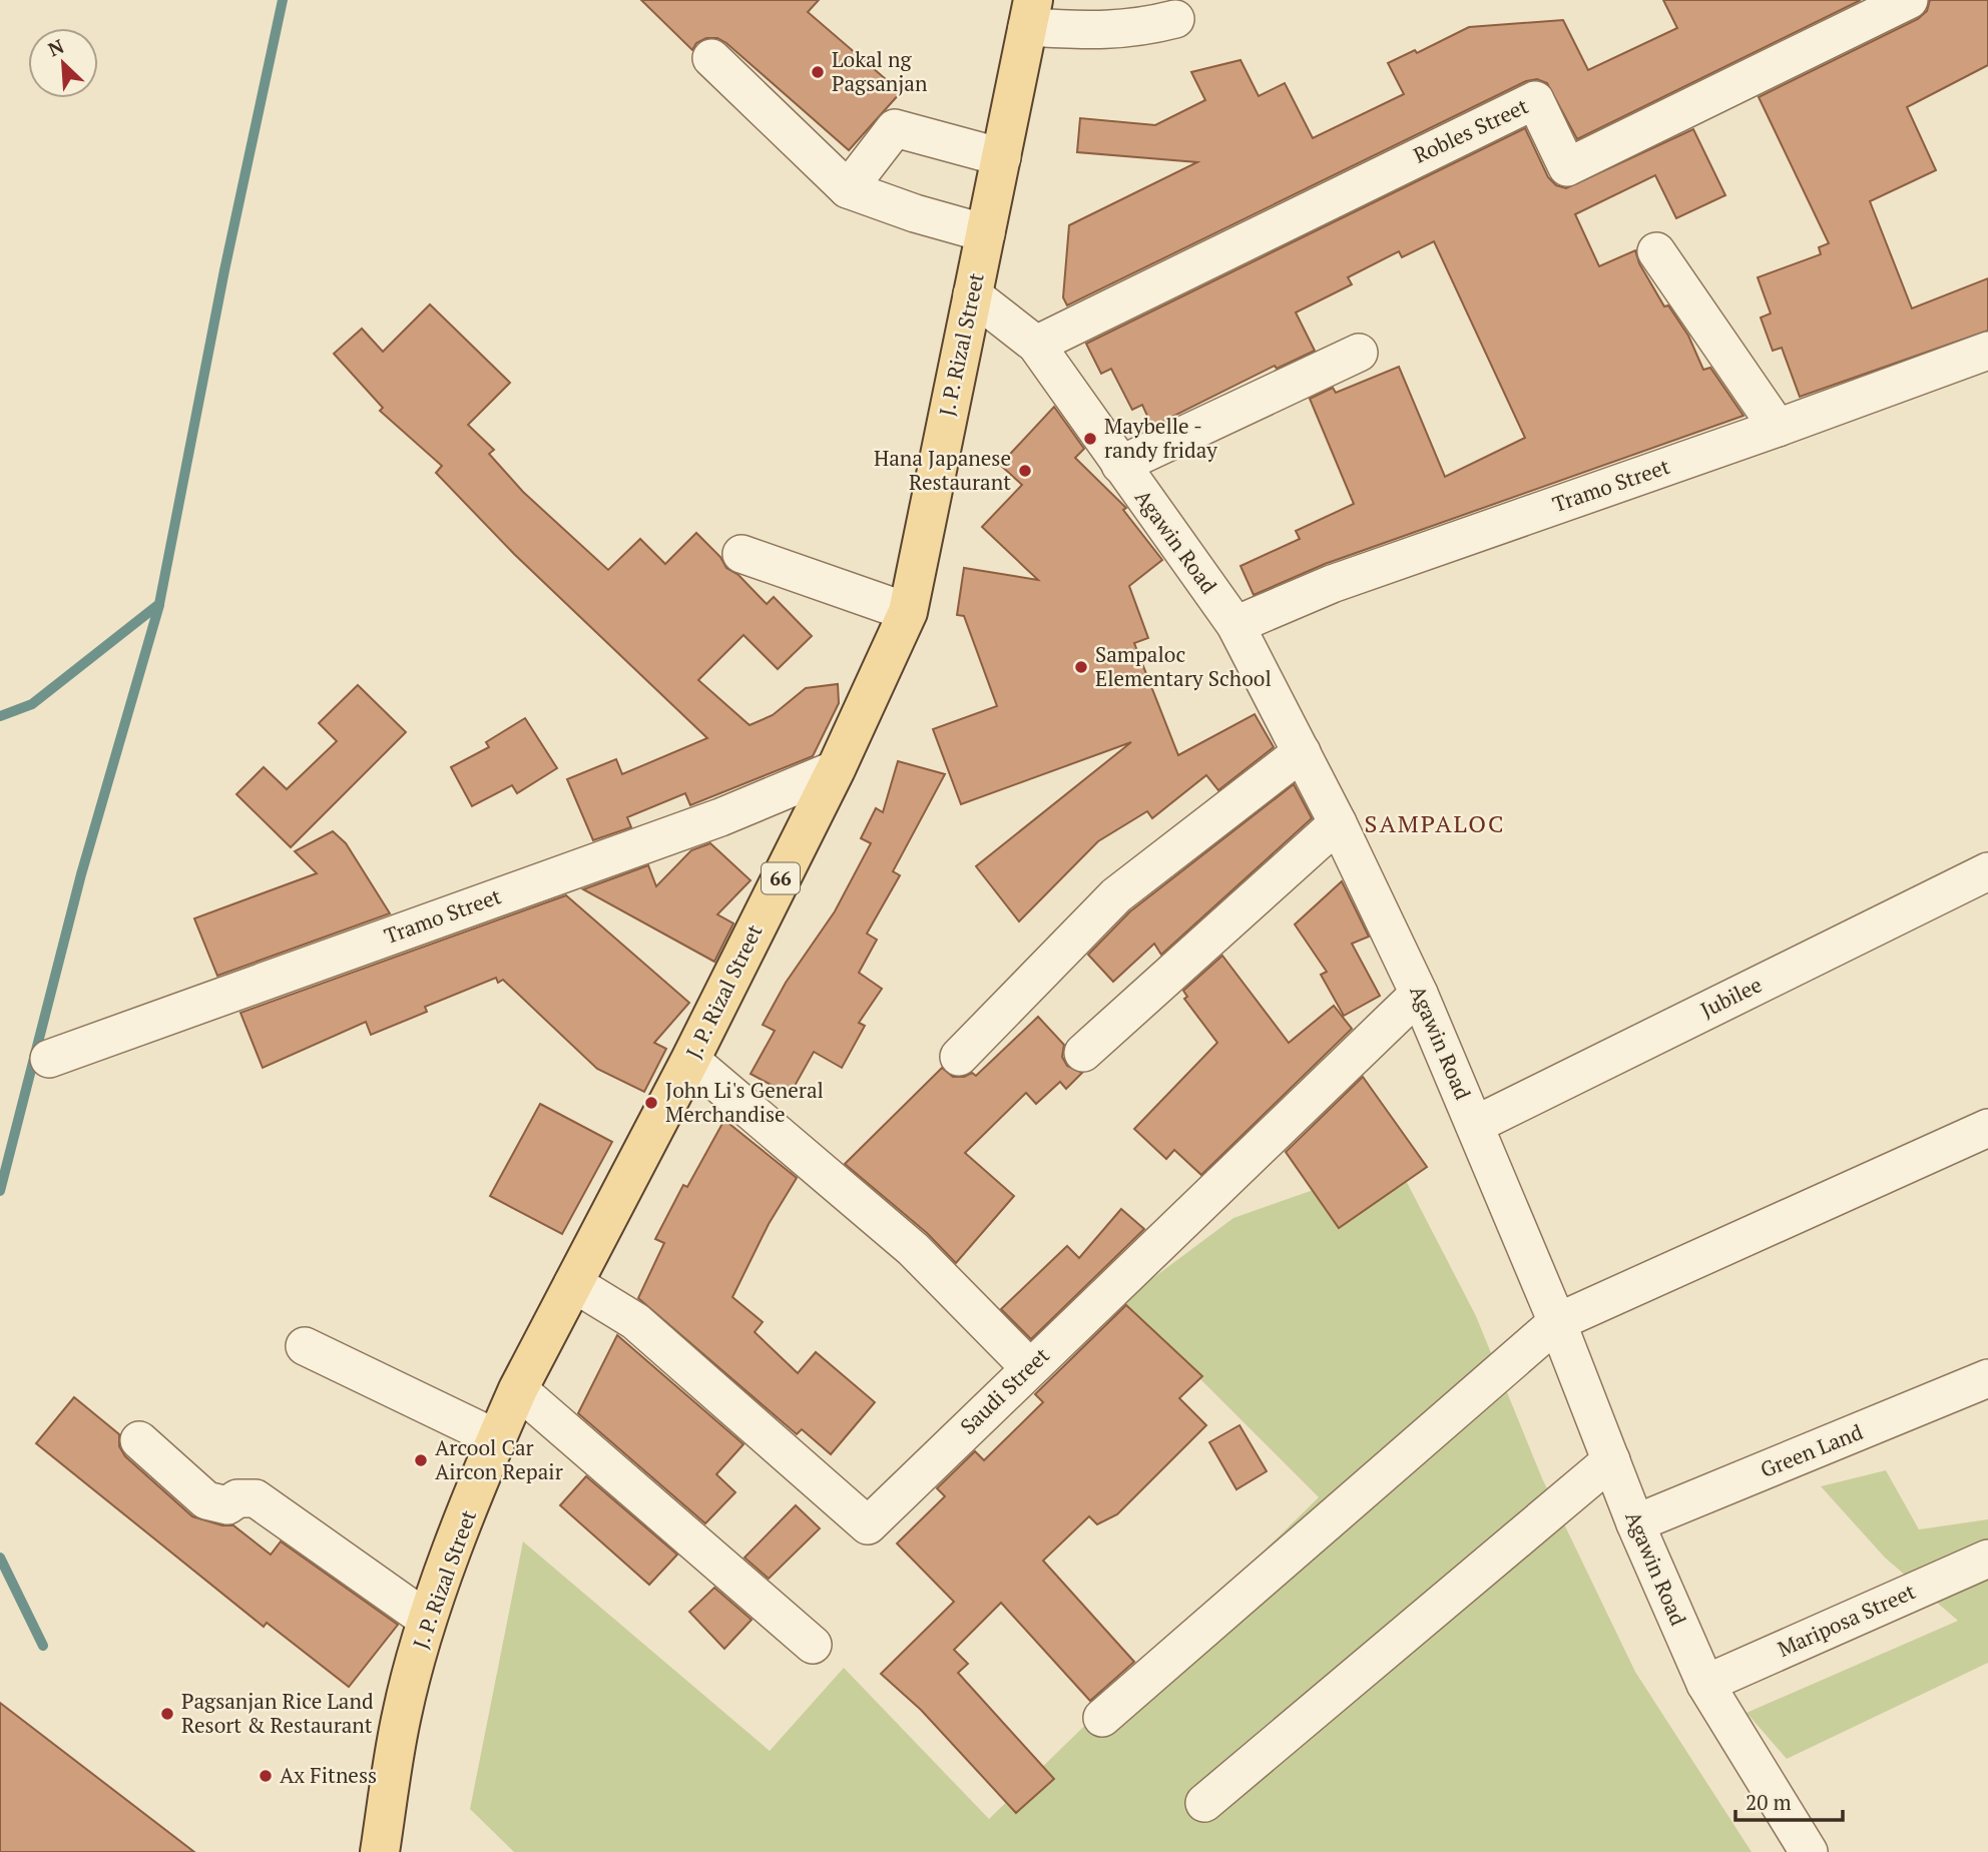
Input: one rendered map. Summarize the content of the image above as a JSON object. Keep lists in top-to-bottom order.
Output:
{
  "streets": {
    "main road": ["J. P. Rizal Street", "66"],
    "street": [
      "Robles Street",
      "Tramo Street",
      "Agawin Road",
      "Jubilee",
      "Saudi Street",
      "Green Land",
      "Mariposa Street"
    ]
  },
  "crossings": [
    ["Robles Street", "Agawin Road"],
    ["J. P. Rizal Street", "Tramo Street"],
    ["J. P. Rizal Street", "Agawin Road"],
    ["J. P. Rizal Street", "Saudi Street"],
    ["Tramo Street", "Agawin Road"],
    ["Agawin Road", "Jubilee"],
    ["Agawin Road", "Saudi Street"],
    ["Agawin Road", "Green Land"],
    ["Agawin Road", "Mariposa Street"]
  ],
  "districts": ["SAMPALOC"],
  "places": [
    "Lokal ng Pagsanjan",
    "Maybelle - randy friday",
    "Hana Japanese Restaurant",
    "Sampaloc Elementary School",
    "John Li's General Merchandise",
    "Arcool Car Aircon Repair",
    "Pagsanjan Rice Land Resort & Restaurant",
    "Ax Fitness"
  ],
  "scale_bar": "20 m",
  "north": "top left"
}
